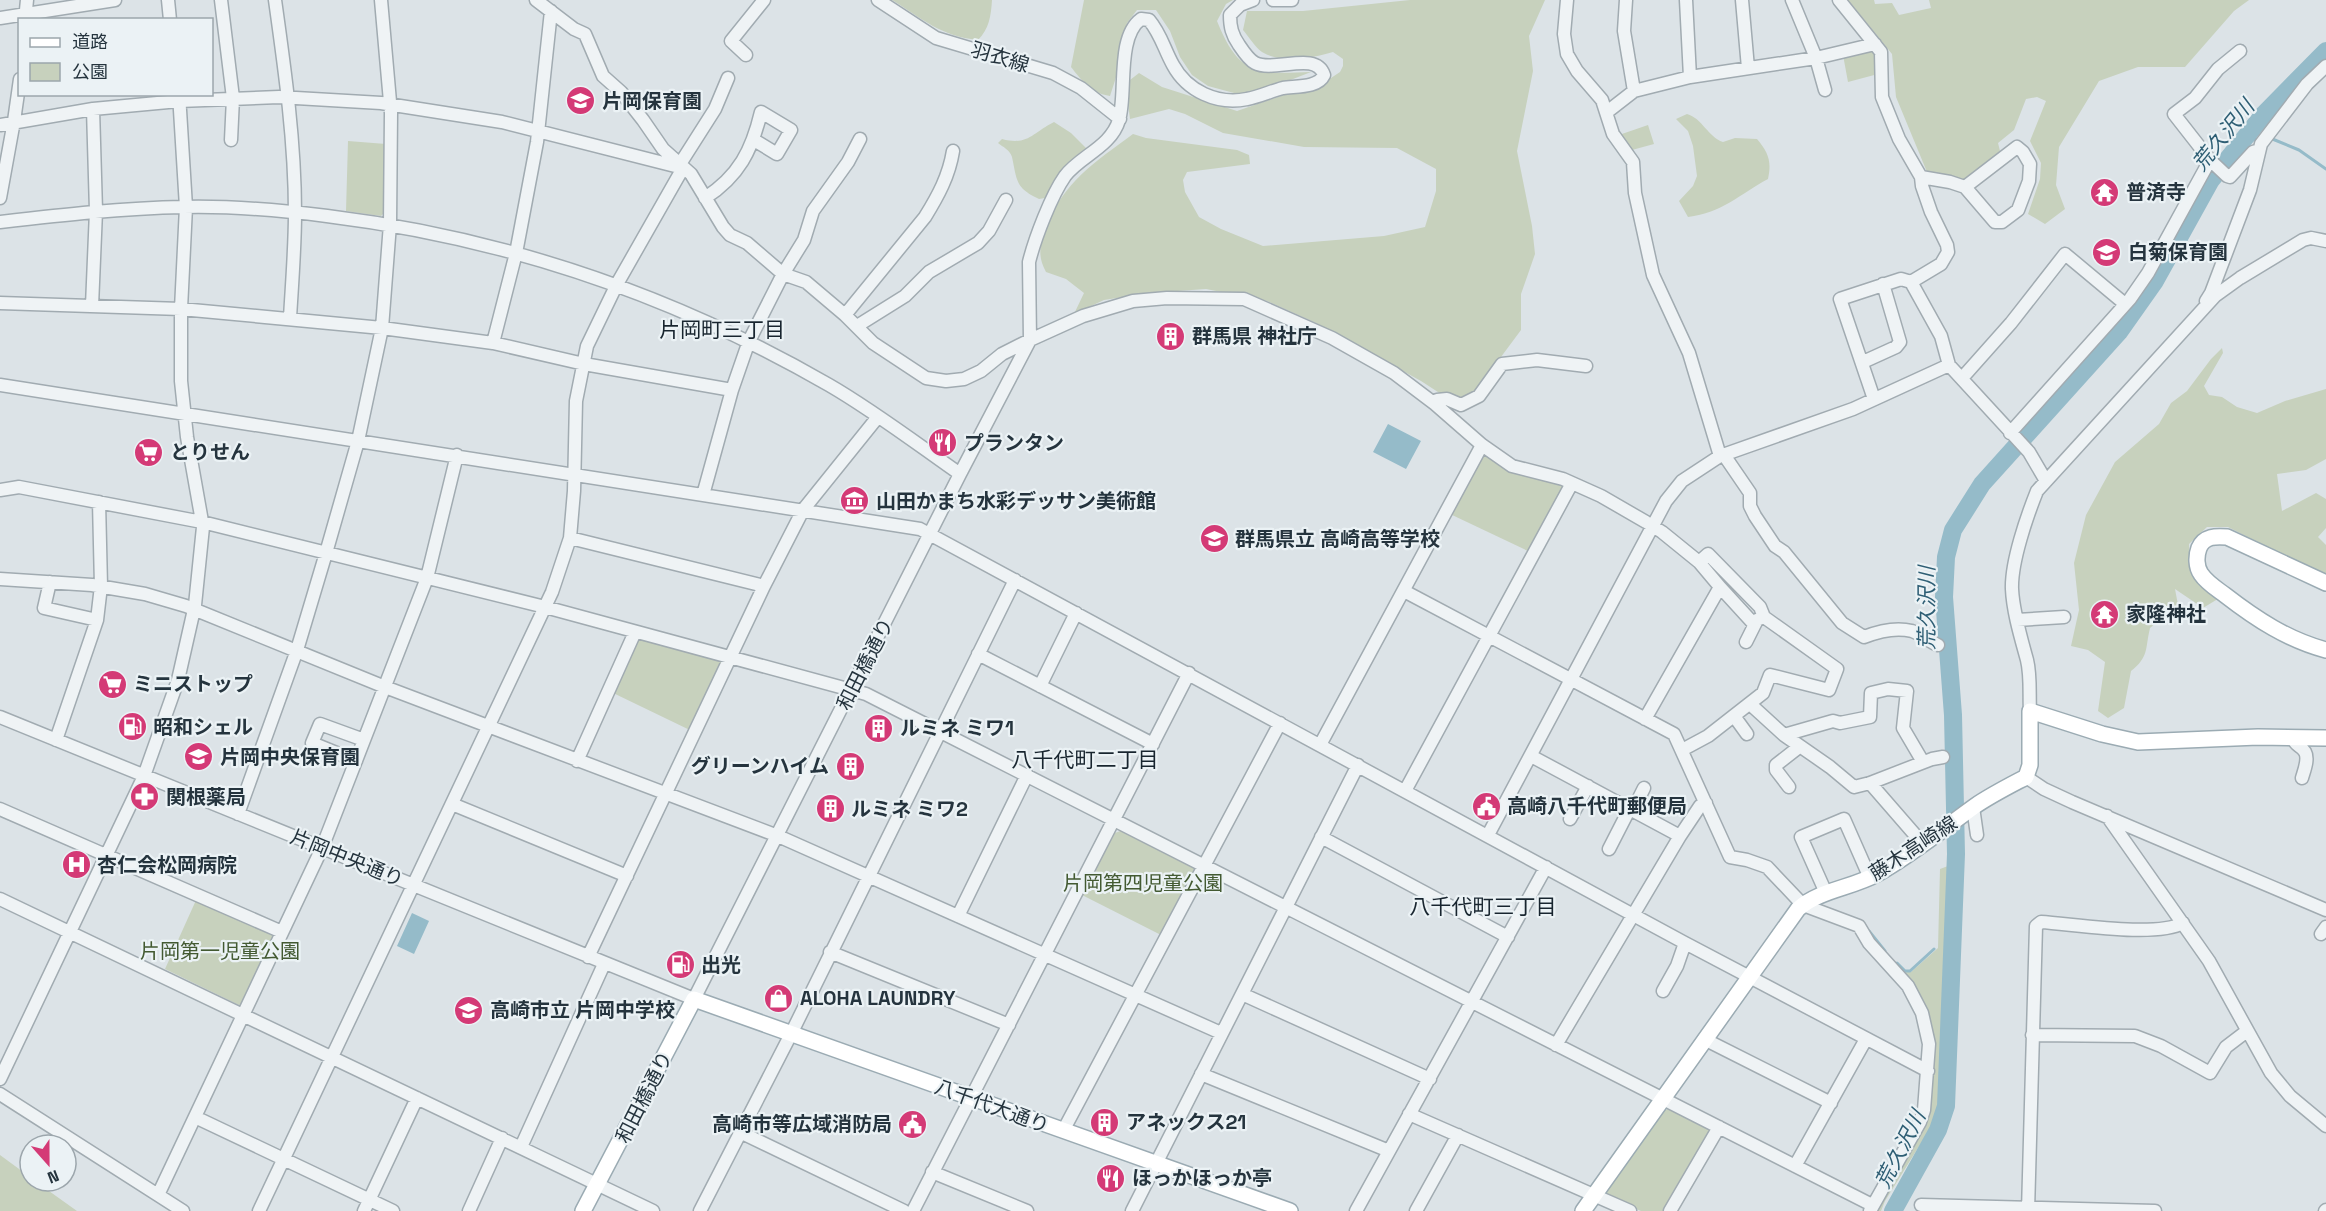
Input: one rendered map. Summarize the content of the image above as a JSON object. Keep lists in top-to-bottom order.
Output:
{
  "streets": {
    "main road": ["和田橋通り", "藤木高崎線", "八千代大通り"],
    "street": ["羽衣線", "片岡中央通り"]
  },
  "crossings": [
    ["羽衣線", "和田橋通り"],
    ["和田橋通り", "片岡中央通り"],
    ["和田橋通り", "八千代大通り"],
    ["片岡中央通り", "八千代大通り"]
  ],
  "districts": ["片岡町三丁目", "八千代町二丁目", "八千代町三丁目"],
  "water": ["荒久沢川"],
  "parks": ["片岡第四児童公園", "片岡第一児童公園"],
  "places": {
    "school or university": [
      "片岡保育園",
      "白菊保育園",
      "群馬県立 高崎高等学校",
      "片岡中央保育園",
      "高崎市立 片岡中学校"
    ],
    "temple": ["普済寺", "家隆神社"],
    "building": [
      "群馬県 神社庁",
      "ルミネ ミワ1",
      "グリーンハイム",
      "ルミネ ミワ2",
      "アネックス21"
    ],
    "restaurant": ["プランタン", "ほっかほっか亭"],
    "supermarket": ["とりせん", "ミニストップ"],
    "museum": ["山田かまち水彩デッサン美術館"],
    "fuel station": ["昭和シェル", "出光"],
    "pharmacy": ["関根薬局"],
    "public building": ["高崎八千代町郵便局", "高崎市等広域消防局"],
    "hospital": ["杏仁会松岡病院"],
    "shop": ["ALOHA LAUNDRY"]
  },
  "legend": ["道路", "公園"],
  "north": "bottom"
}
